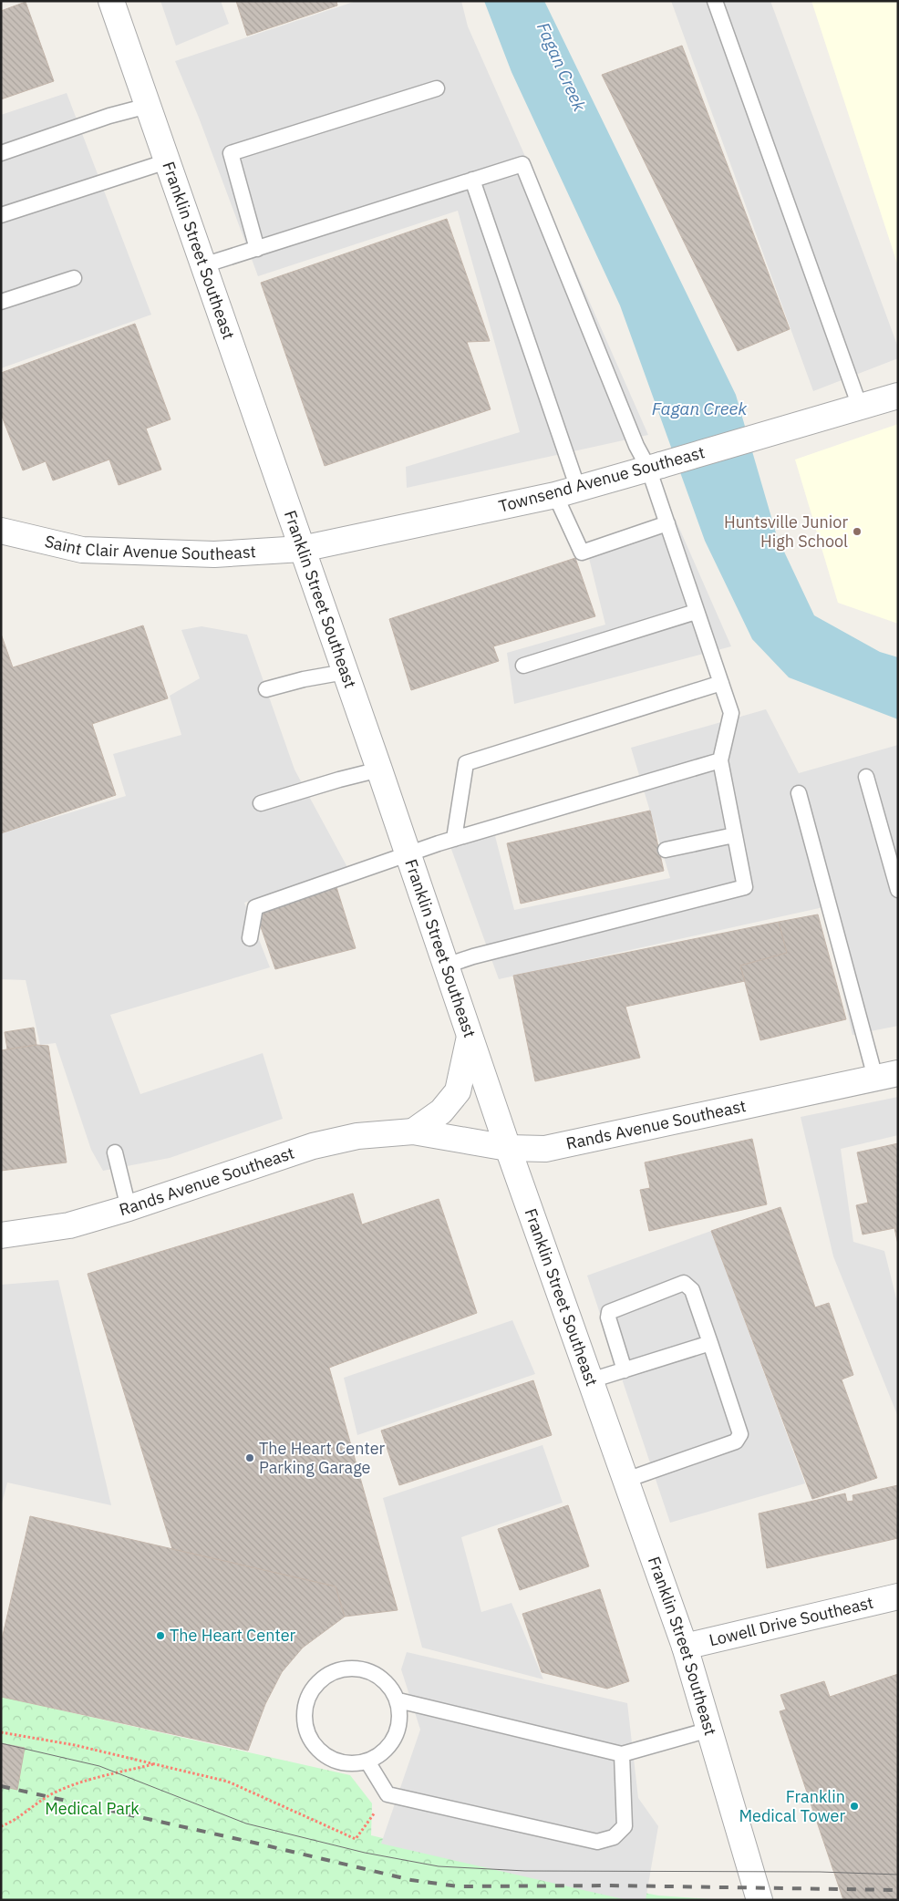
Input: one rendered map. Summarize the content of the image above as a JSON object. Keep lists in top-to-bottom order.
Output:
{
  "streets": {
    "street": [
      "Franklin Street Southeast",
      "Townsend Avenue Southeast",
      "Saint Clair Avenue Southeast",
      "Rands Avenue Southeast",
      "Lowell Drive Southeast"
    ]
  },
  "crossings": [
    ["Franklin Street Southeast", "Townsend Avenue Southeast"],
    ["Franklin Street Southeast", "Saint Clair Avenue Southeast"],
    ["Franklin Street Southeast", "Rands Avenue Southeast"],
    ["Franklin Street Southeast", "Lowell Drive Southeast"],
    ["Townsend Avenue Southeast", "Saint Clair Avenue Southeast"]
  ],
  "water": ["Fagan Creek"],
  "parks": ["Medical Park"],
  "places": [
    "Huntsville Junior High School",
    "The Heart Center Parking Garage",
    "The Heart Center",
    "Franklin Medical Tower"
  ]
}
